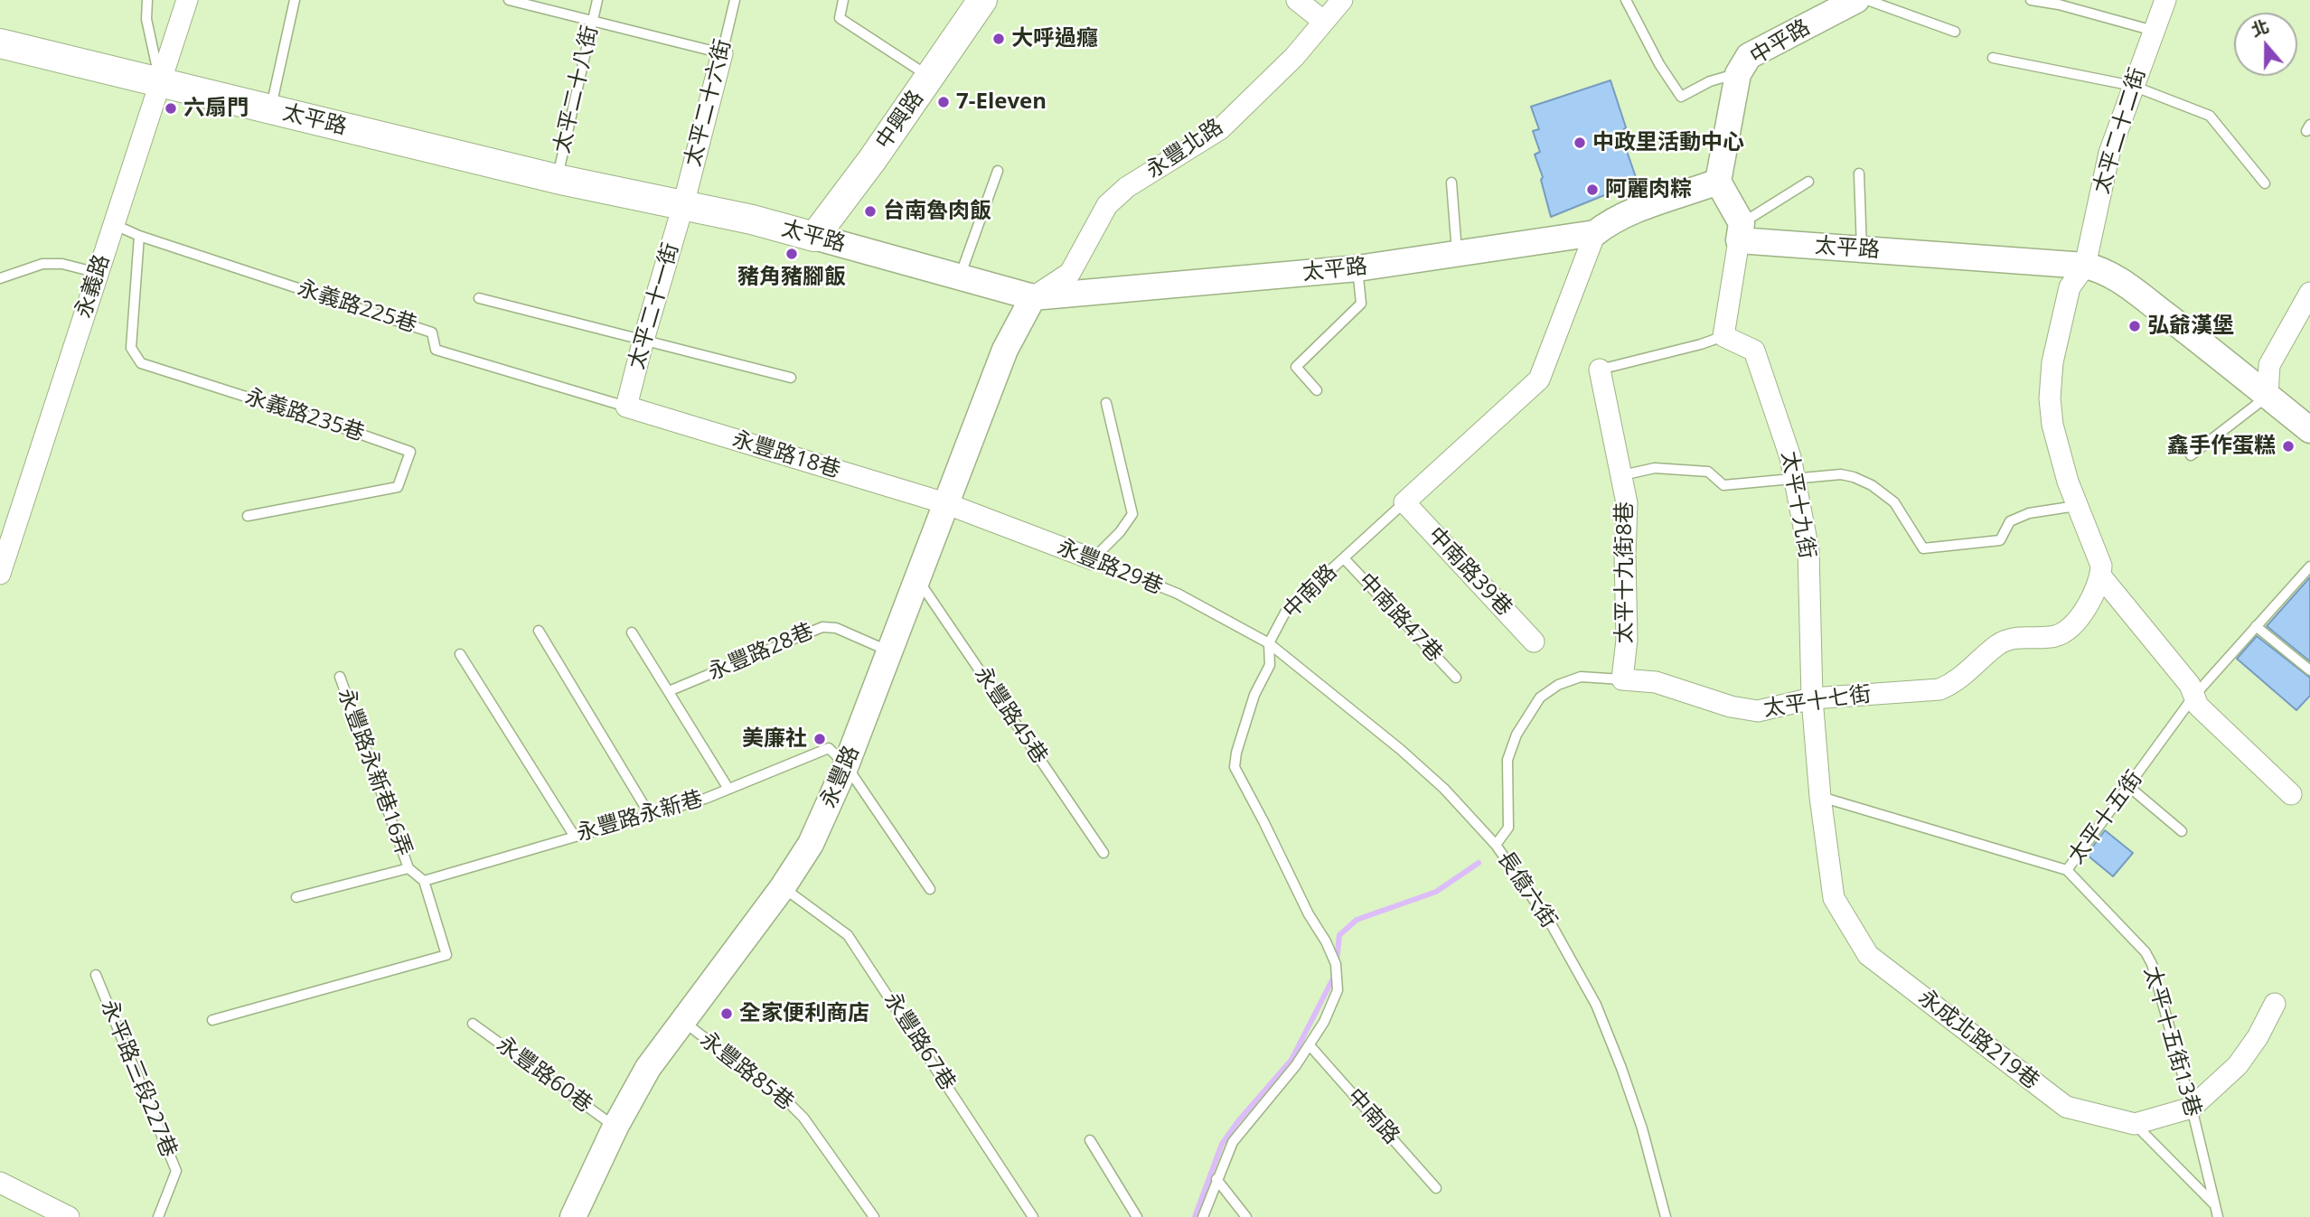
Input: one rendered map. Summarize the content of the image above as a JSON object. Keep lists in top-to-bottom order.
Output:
{
  "streets": {
    "main road": ["太平路", "中興路"],
    "street": [
      "中平路",
      "太平二十六街",
      "太平二十二街",
      "永豐北路",
      "永義路",
      "太平二十一街",
      "永豐路18巷",
      "太平十九街",
      "永豐路29巷",
      "中南路39巷",
      "太平十九街8巷",
      "中南路",
      "太平十七街",
      "永豐路",
      "永成北路219巷"
    ],
    "lane": [
      "太平二十八街",
      "永義路225巷",
      "永義路235巷",
      "中南路47巷",
      "永豐路28巷",
      "永豐路45巷",
      "永豐路永新巷16弄",
      "永豐路永新巷",
      "太平十五街",
      "長億六街",
      "永豐路67巷",
      "太平十五街13巷",
      "永豐路85巷",
      "永豐路60巷",
      "永平路三段227巷"
    ]
  },
  "crossings": [
    ["中平路", "太平路"],
    ["太平二十八街", "太平路"],
    ["太平二十六街", "太平路"],
    ["太平二十六街", "太平二十一街"],
    ["太平路", "中興路"],
    ["太平路", "太平二十二街"],
    ["太平路", "永豐北路"],
    ["太平路", "永義路"],
    ["太平路", "太平二十一街"],
    ["太平路", "中南路"],
    ["太平路", "永豐路"],
    ["永豐北路", "永豐路"],
    ["永義路", "永義路225巷"],
    ["太平二十一街", "永義路225巷"],
    ["太平二十一街", "永豐路18巷"],
    ["永義路225巷", "永義路235巷"],
    ["永義路225巷", "永豐路18巷"],
    ["永豐路18巷", "永豐路29巷"],
    ["永豐路18巷", "永豐路"],
    ["太平十九街", "太平十九街8巷"],
    ["太平十九街", "太平十七街"],
    ["太平十九街", "太平十五街"],
    ["太平十九街", "永成北路219巷"],
    ["永豐路29巷", "中南路"],
    ["永豐路29巷", "永豐路"],
    ["永豐路29巷", "長億六街"],
    ["中南路39巷", "中南路"],
    ["太平十九街8巷", "太平十七街"],
    ["中南路", "中南路47巷"],
    ["中南路", "長億六街"],
    ["永豐路28巷", "永豐路"],
    ["太平十七街", "長億六街"],
    ["永豐路45巷", "永豐路"],
    ["永豐路", "永豐路永新巷"],
    ["永豐路", "永豐路67巷"],
    ["永豐路", "永豐路85巷"],
    ["永豐路", "永豐路60巷"],
    ["太平十五街", "永成北路219巷"],
    ["太平十五街", "太平十五街13巷"]
  ],
  "places": [
    "大呼過癮",
    "7-Eleven",
    "六扇門",
    "中政里活動中心",
    "阿麗肉粽",
    "台南魯肉飯",
    "豬角豬腳飯",
    "弘爺漢堡",
    "鑫手作蛋糕",
    "美廉社",
    "全家便利商店"
  ],
  "north": "top"
}
